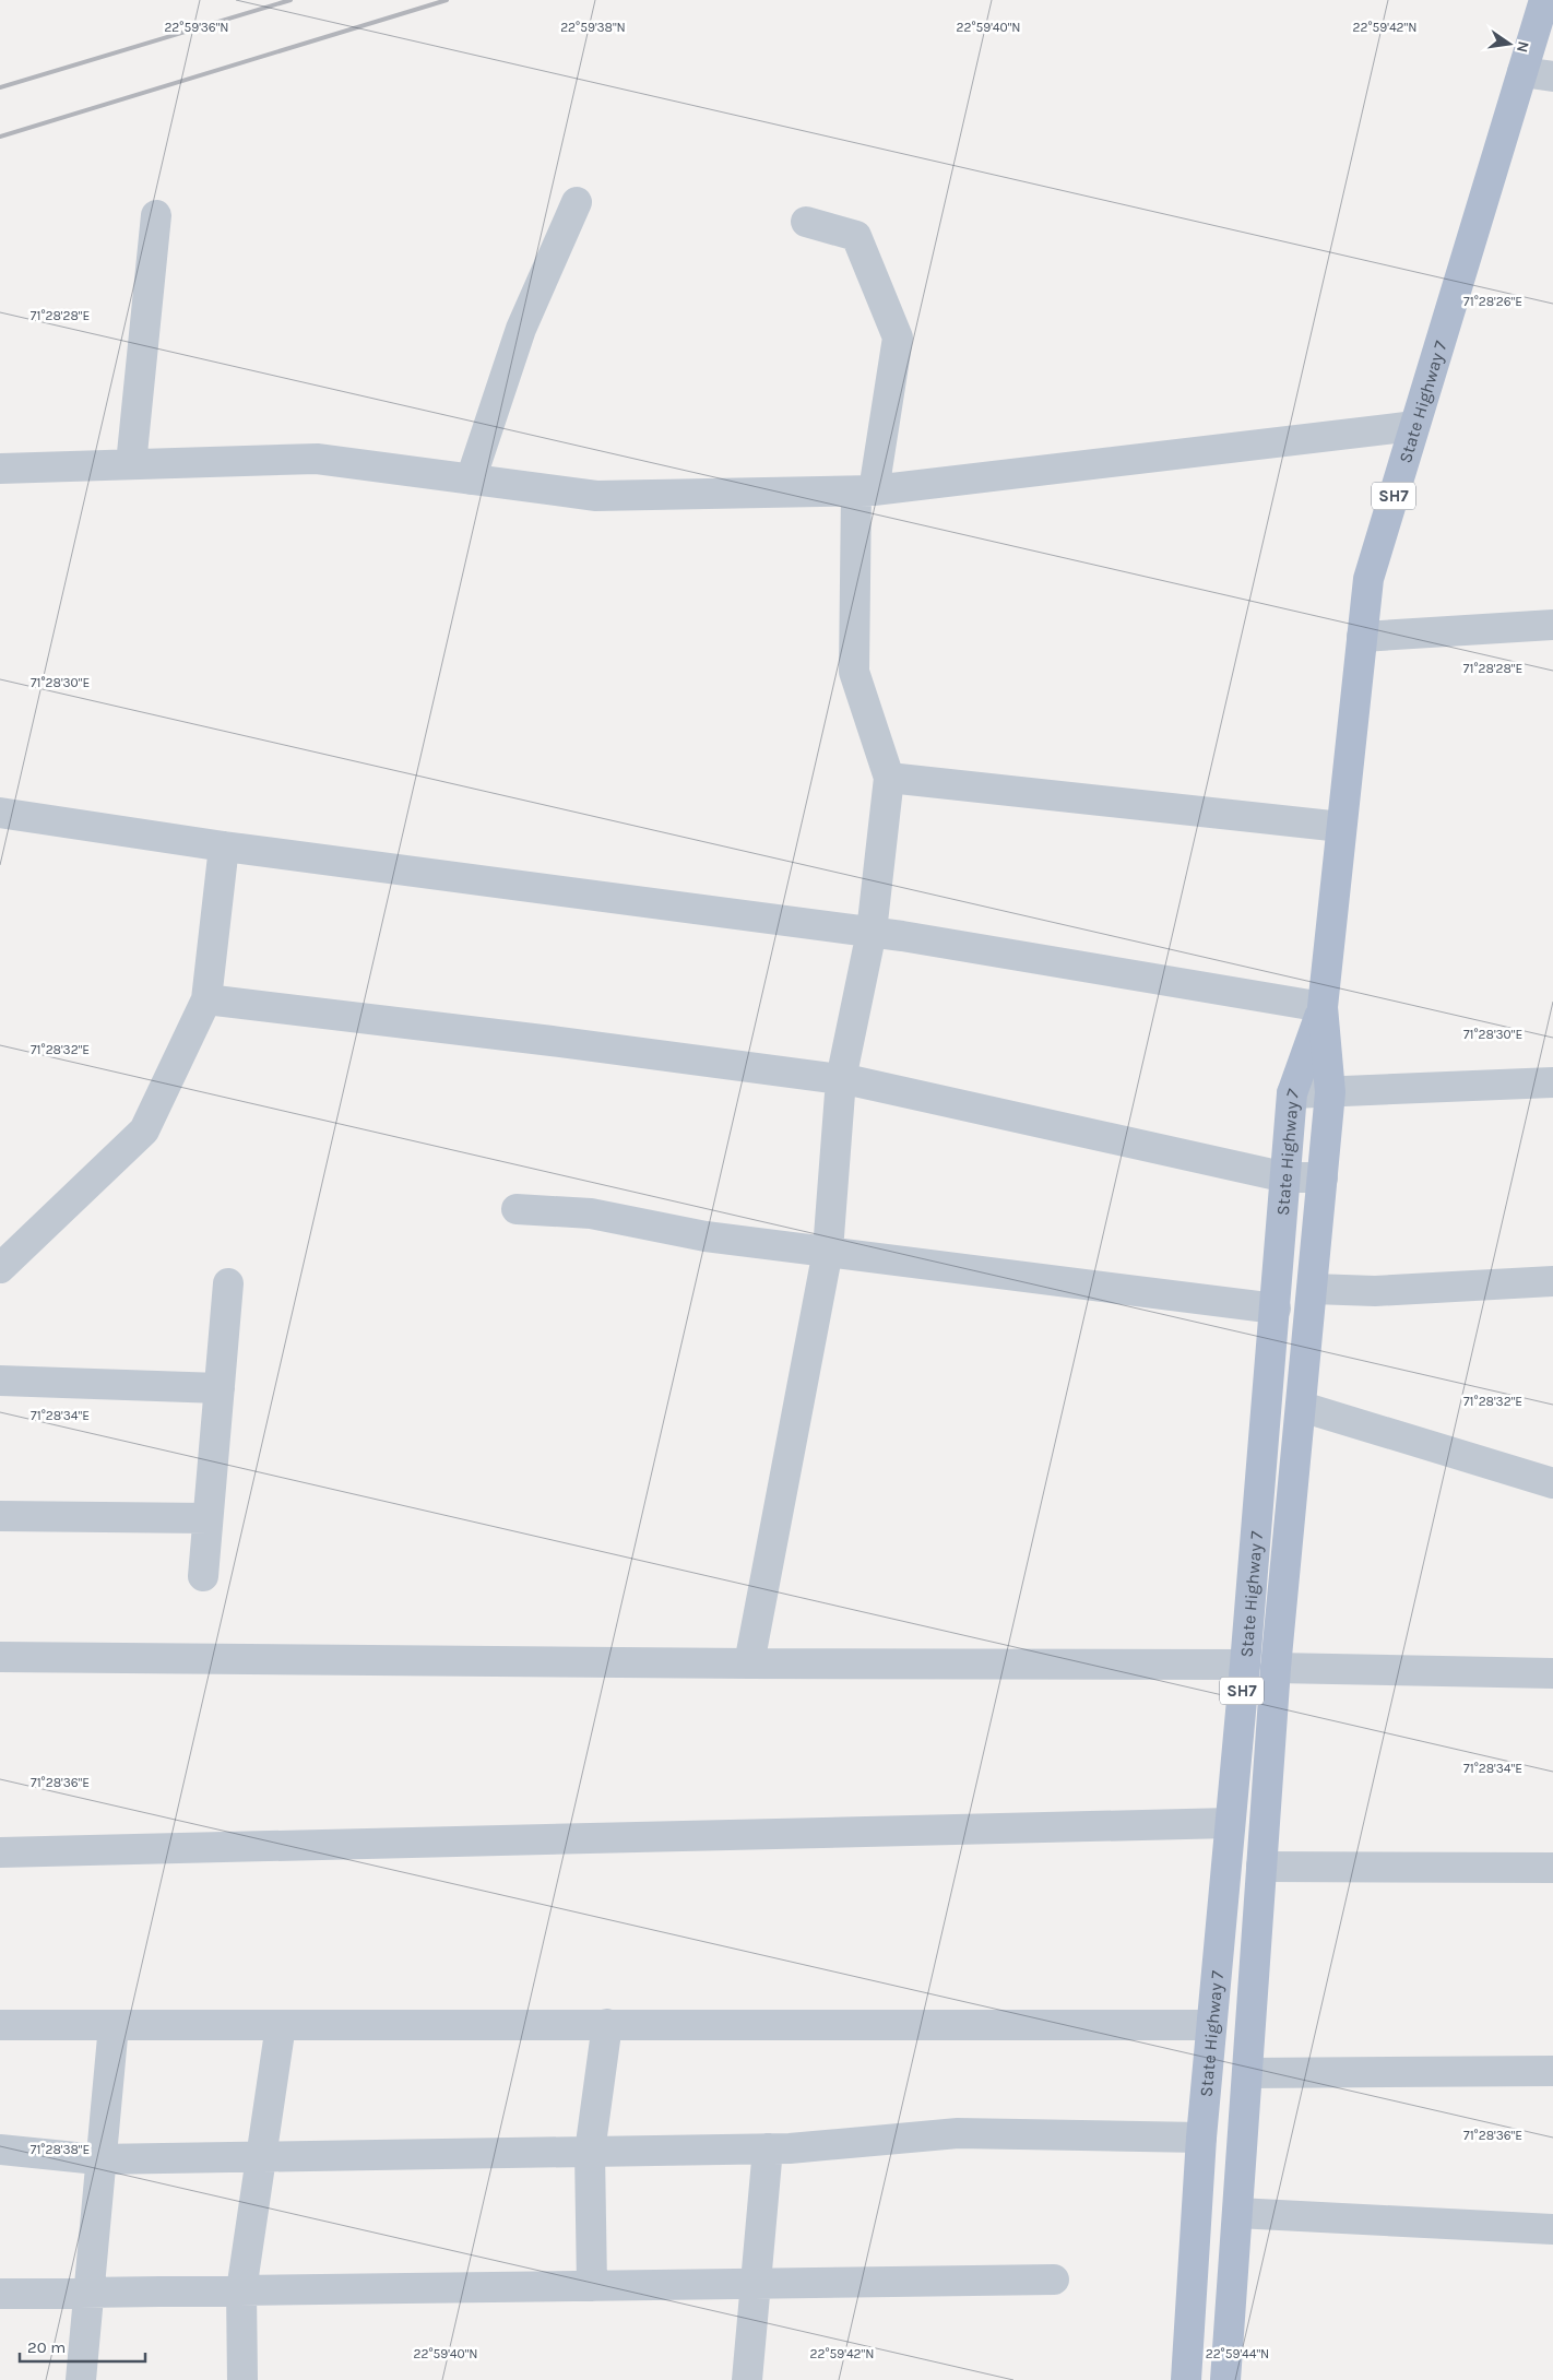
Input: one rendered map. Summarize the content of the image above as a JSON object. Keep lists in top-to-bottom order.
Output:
{
  "streets": {
    "main road": ["State Highway 7", "SH7"]
  },
  "scale_bar": "20 m",
  "north": "right",
  "coordinates": [
    "22°59'36\"N",
    "22°59'38\"N",
    "22°59'40\"N",
    "22°59'42\"N",
    "71°28'26\"E",
    "71°28'28\"E",
    "71°28'30\"E",
    "71°28'32\"E",
    "71°28'34\"E",
    "71°28'36\"E",
    "71°28'38\"E",
    "22°59'44\"N"
  ]
}
